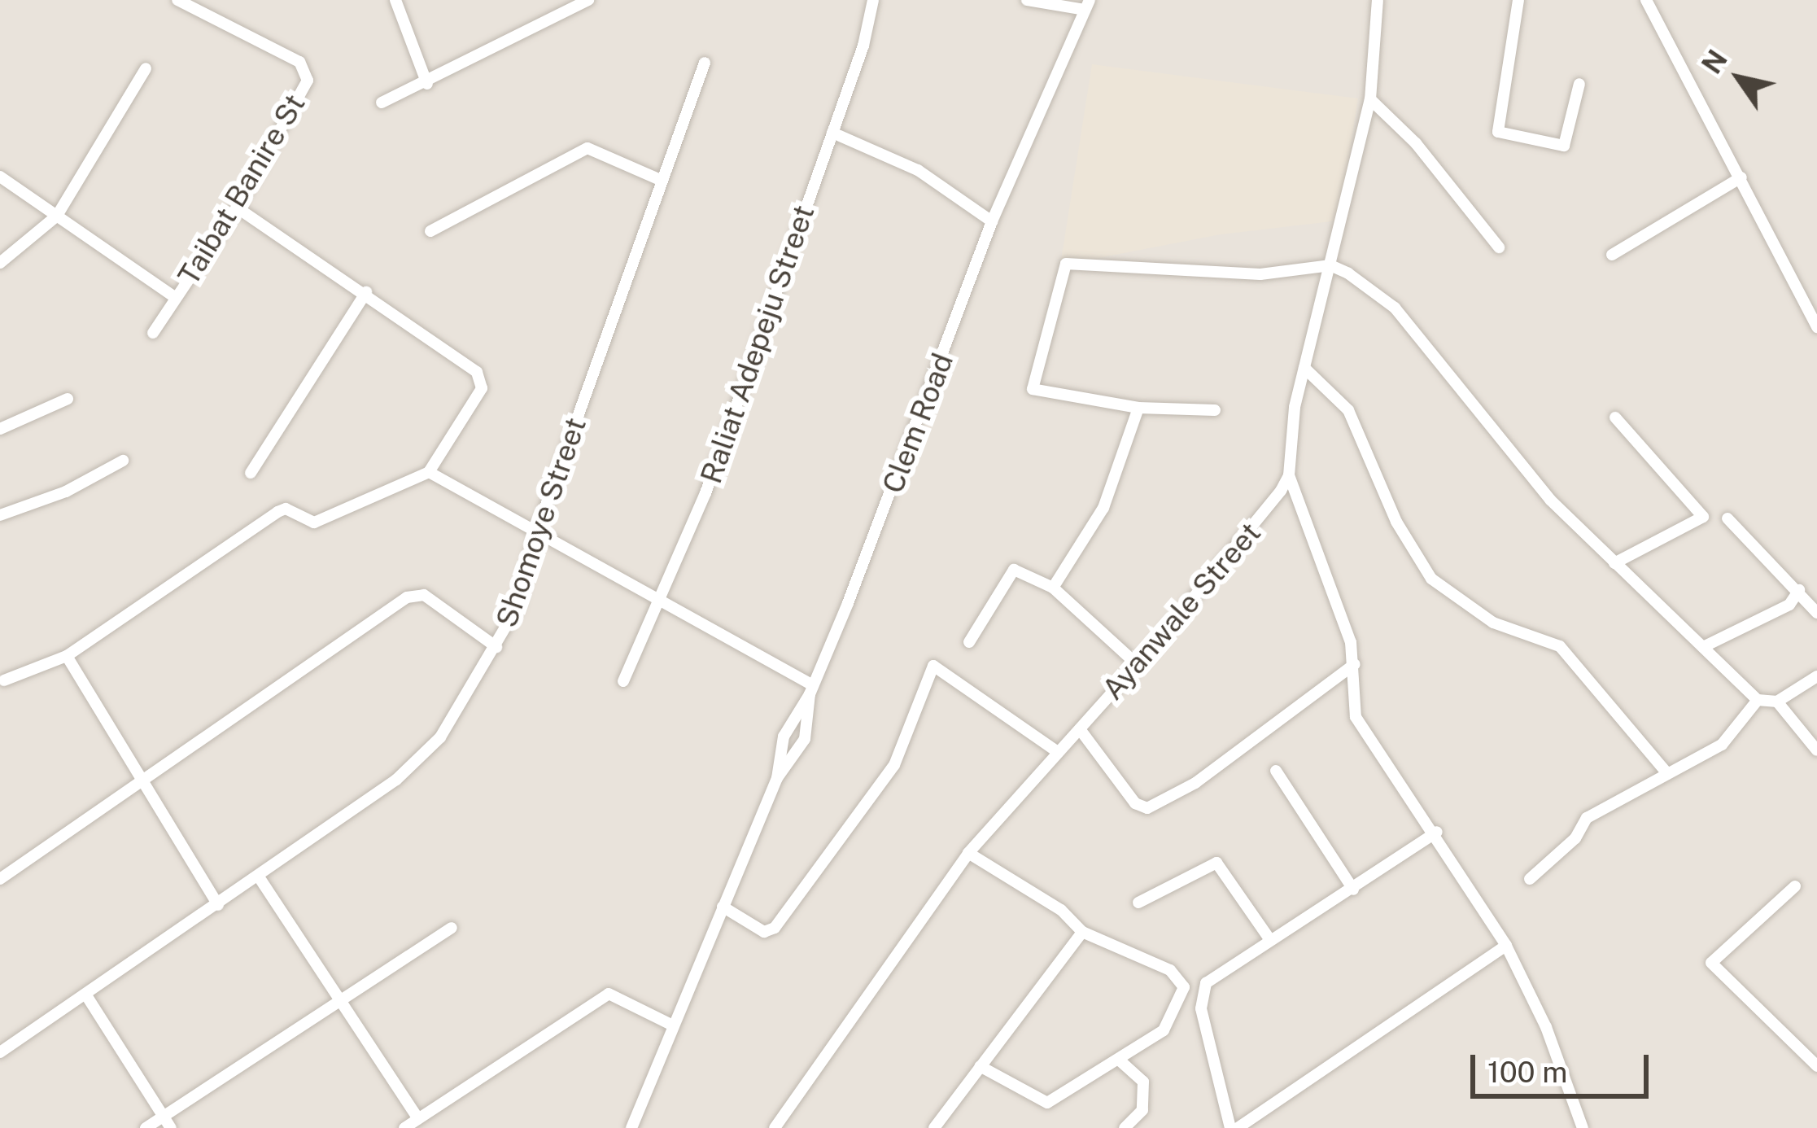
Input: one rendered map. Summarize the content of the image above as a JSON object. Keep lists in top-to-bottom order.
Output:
{
  "streets": {
    "street": [
      "Taibat Banire St",
      "Raliat Adepeju Street",
      "Clem Road",
      "Shomoye Street",
      "Ayanwale Street"
    ]
  },
  "scale_bar": "100 m",
  "north": "top left"
}
